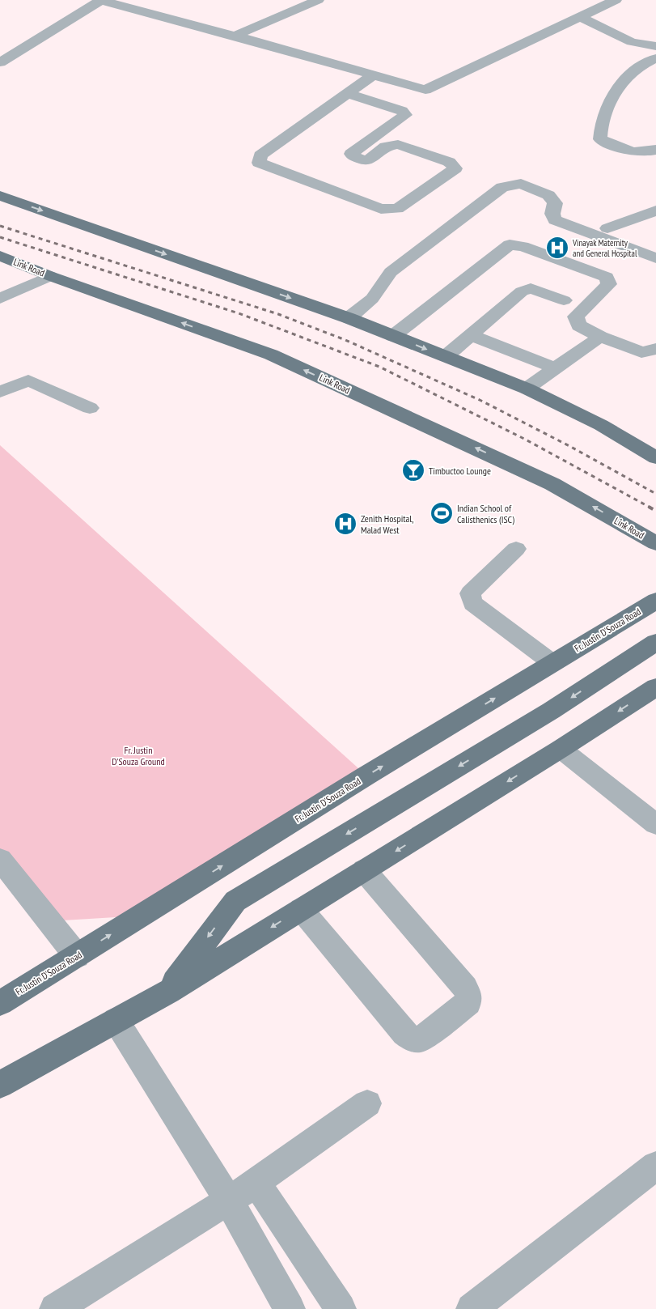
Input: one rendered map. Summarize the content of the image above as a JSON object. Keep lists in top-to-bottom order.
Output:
{
  "streets": {
    "main road": ["Link Road", "Fr. Justin D'Souza Road"]
  },
  "parks": ["Fr. Justin D'Souza Ground"],
  "places": {
    "hospital": ["Vinayak Maternity and General Hospital", "Zenith Hospital, Malad West"],
    "bar": ["Timbuctoo Lounge"],
    "sports": ["Indian School of Calisthenics (ISC)"]
  }
}
